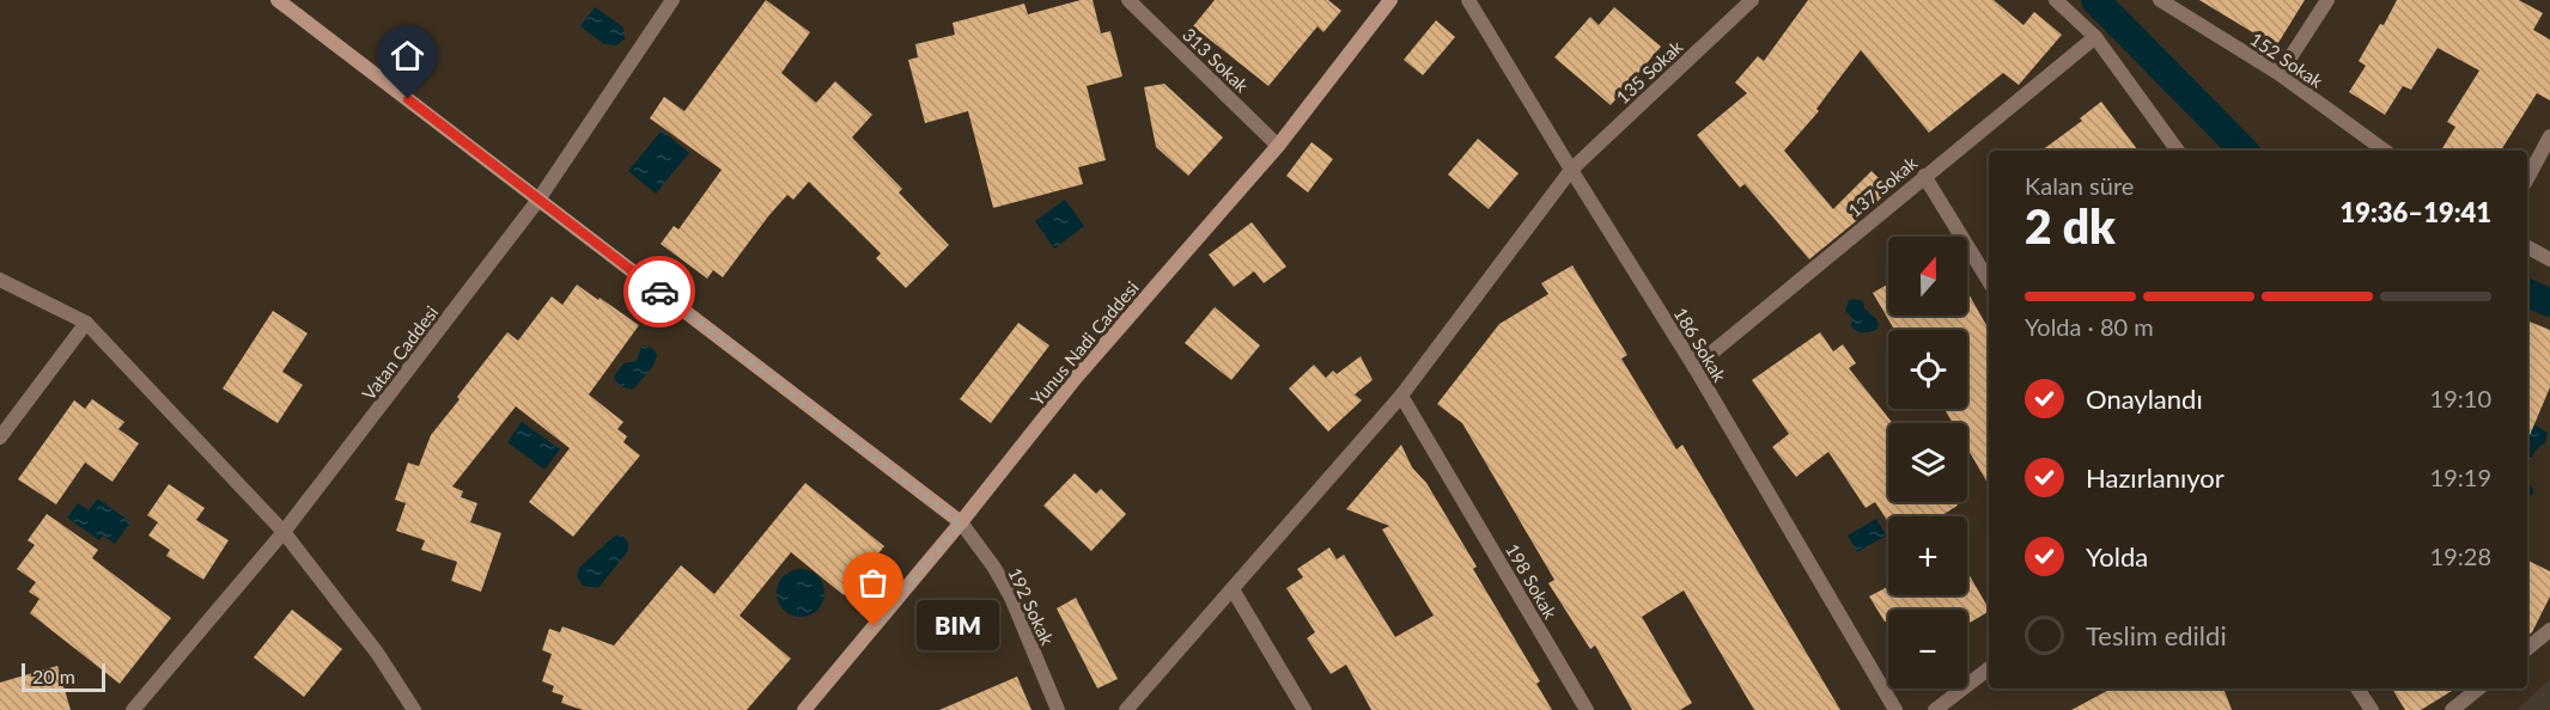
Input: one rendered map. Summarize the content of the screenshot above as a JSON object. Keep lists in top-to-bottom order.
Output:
{
  "streets": {
    "street": [
      "313 Sokak",
      "152 Sokak",
      "135 Sokak",
      "137 Sokak",
      "Yunus Nadi Caddesi",
      "186 Sokak",
      "Vatan Caddesi",
      "198 Sokak",
      "192 Sokak"
    ]
  },
  "crossings": [
    ["313 Sokak", "Yunus Nadi Caddesi"],
    ["135 Sokak", "186 Sokak"],
    ["135 Sokak", "198 Sokak"],
    ["137 Sokak", "186 Sokak"],
    ["Yunus Nadi Caddesi", "192 Sokak"]
  ],
  "places": ["BIM"],
  "scale_bar": "20 m",
  "north": "top",
  "page": {
    "heading": ["2 dk", "Kalan süre", "19:36–19:41"],
    "map_buttons": ["+", "−"],
    "bar": "Yolda · 80 m",
    "list": [
      ["Onaylandı", "19:10"],
      ["Hazırlanıyor", "19:19"],
      ["Yolda", "19:28"],
      "Teslim edildi"
    ],
    "bubble": "BIM",
    "scale": "20 m"
  }
}
